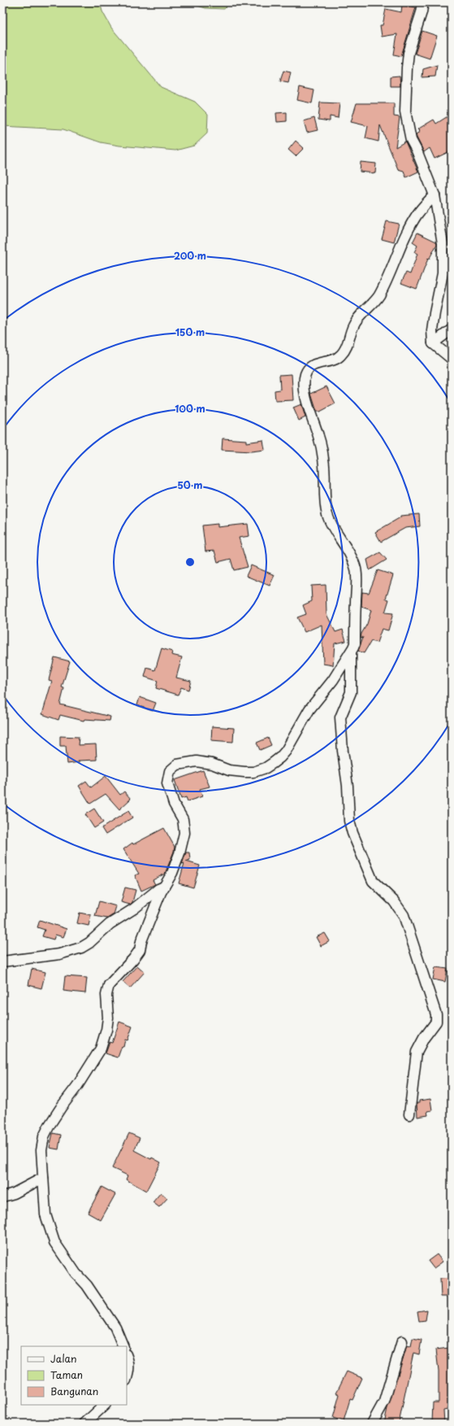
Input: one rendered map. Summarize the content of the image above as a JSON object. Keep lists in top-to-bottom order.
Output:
{
  "legend": ["Jalan", "Taman", "Bangunan"],
  "rings": [
    "200 m",
    "150 m",
    "100 m",
    "50 m"
  ]
}
